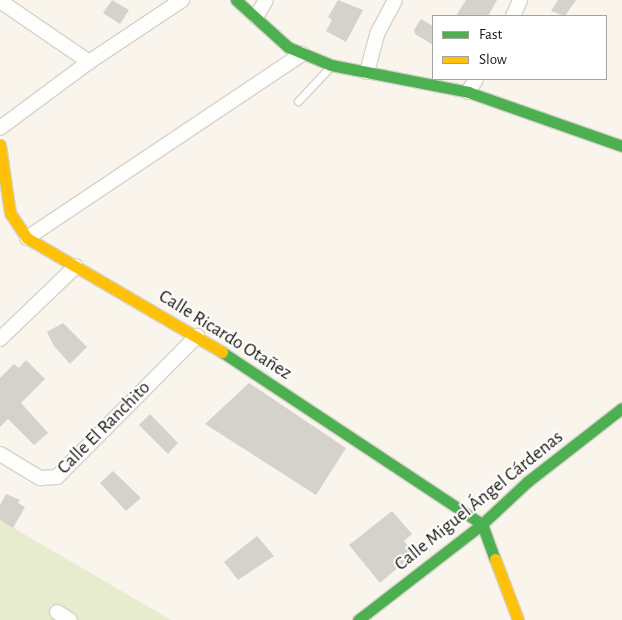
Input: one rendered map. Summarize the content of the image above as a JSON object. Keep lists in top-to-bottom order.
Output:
{
  "streets": {
    "street": ["Calle Ricardo Otañez", "Calle El Ranchito", "Calle Miguel Ángel Cárdenas"]
  },
  "crossings": [
    ["Calle Ricardo Otañez", "Calle El Ranchito"],
    ["Calle Ricardo Otañez", "Calle Miguel Ángel Cárdenas"]
  ],
  "legend": ["Fast", "Slow"]
}
